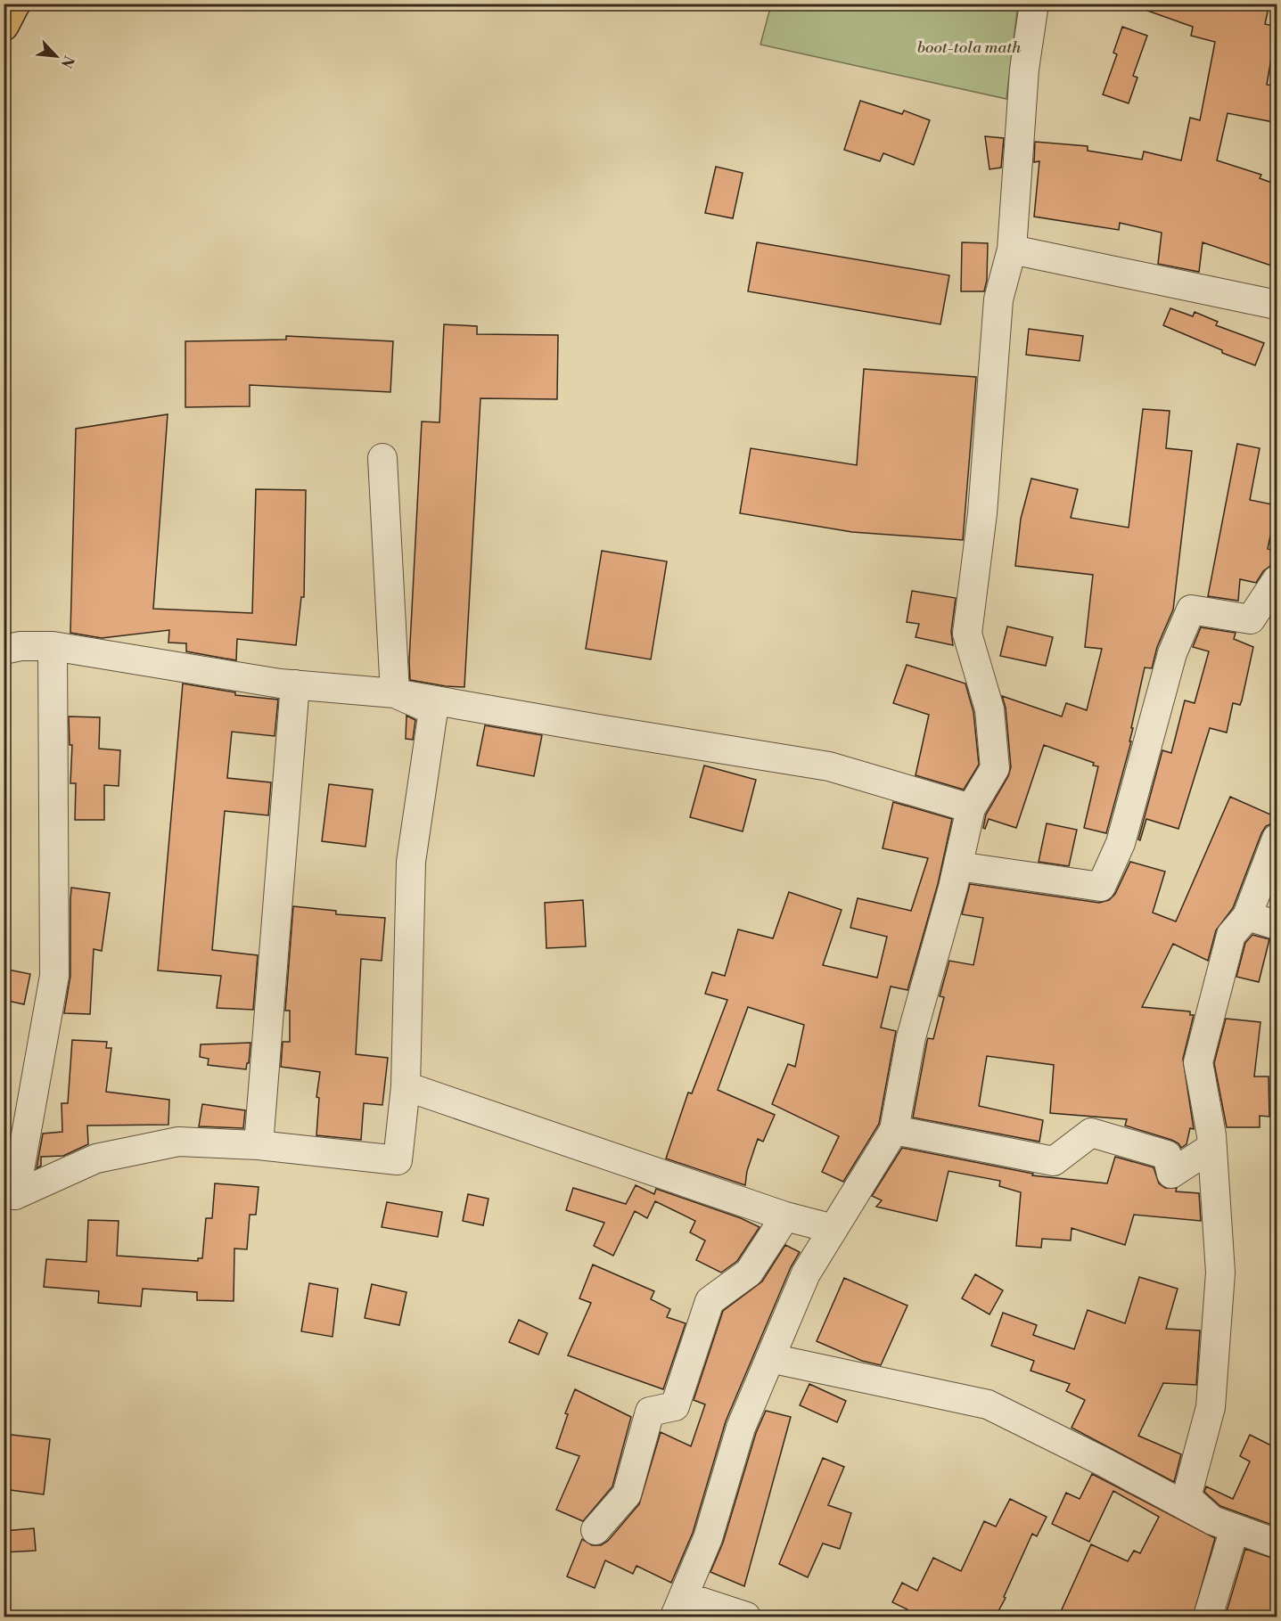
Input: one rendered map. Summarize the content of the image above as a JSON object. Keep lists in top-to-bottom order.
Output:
{
  "parks": ["boot-tola math"],
  "north": "bottom right"
}
